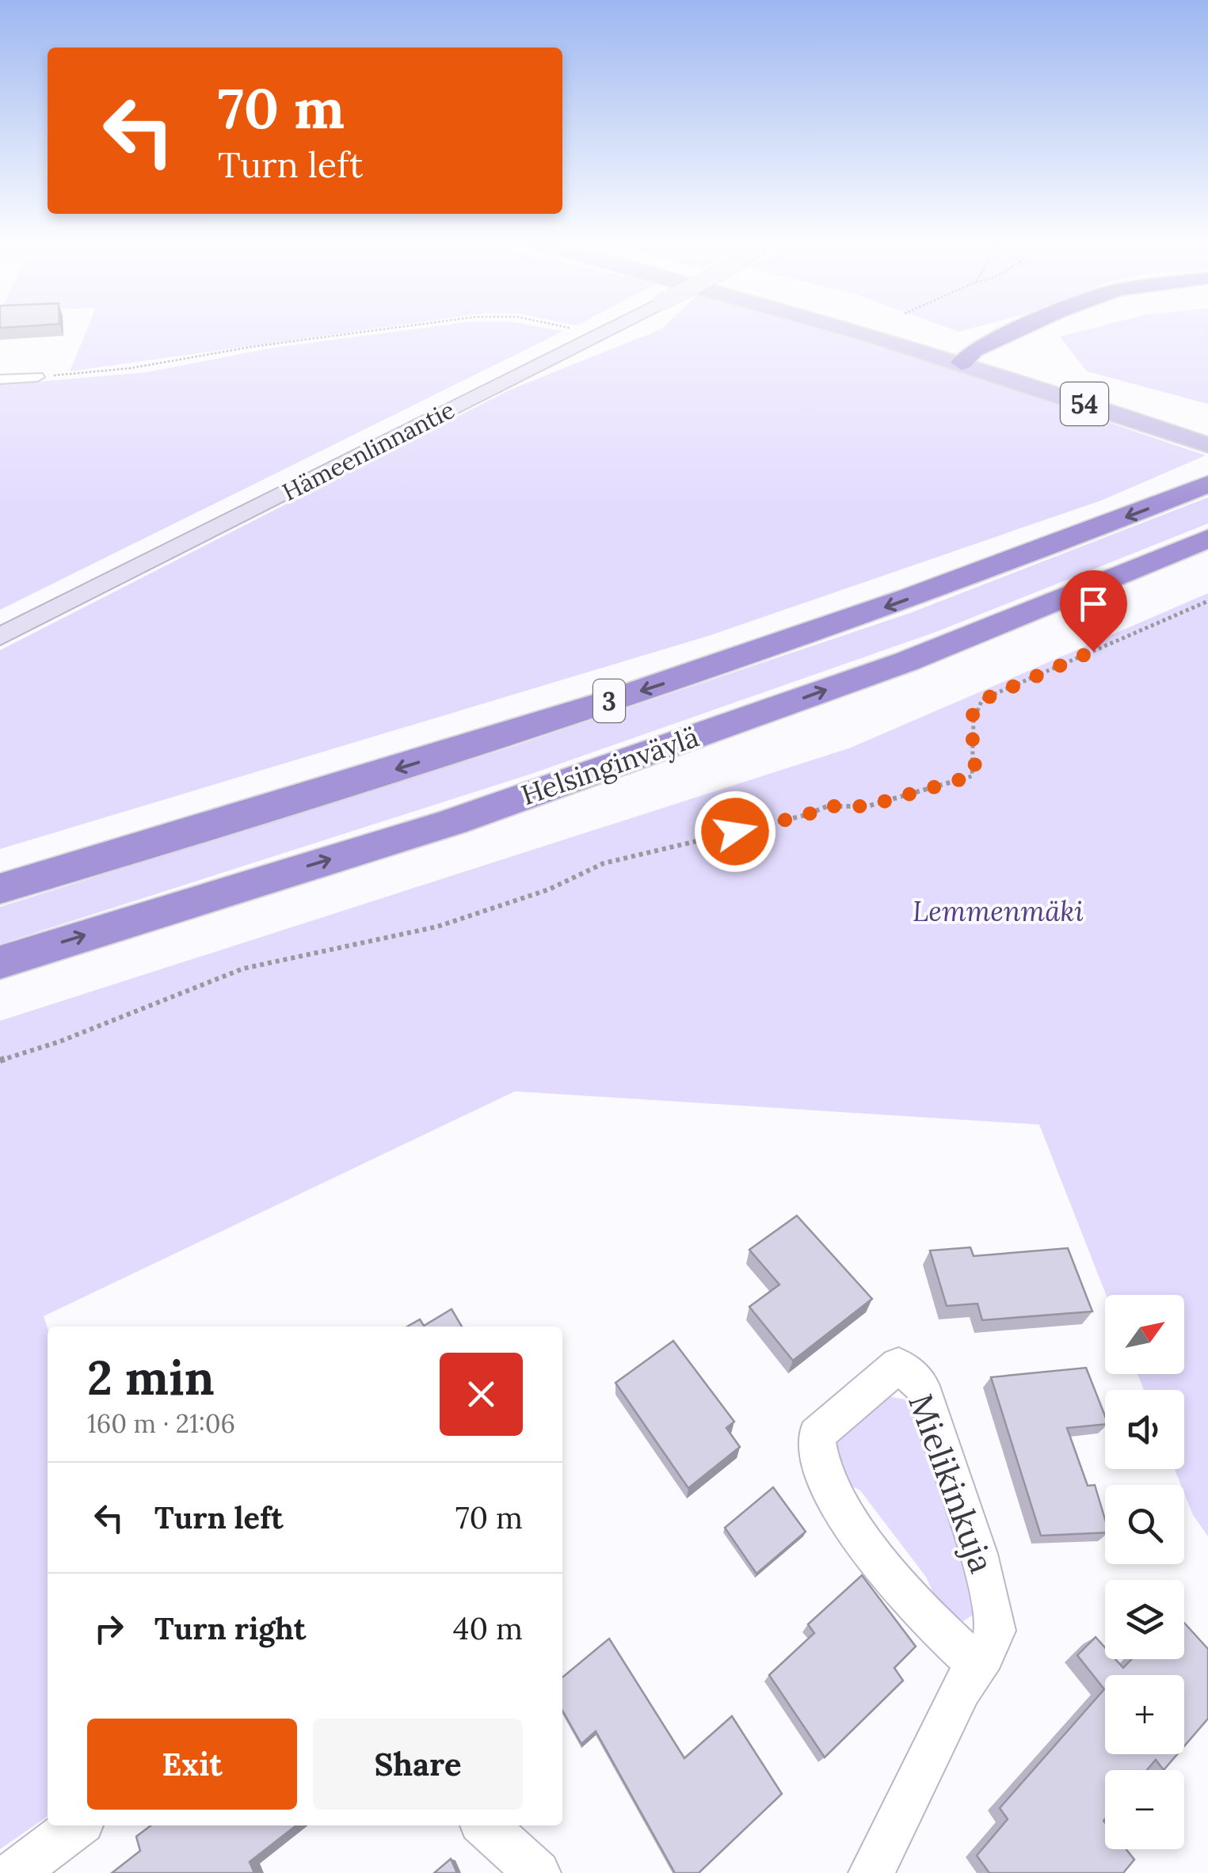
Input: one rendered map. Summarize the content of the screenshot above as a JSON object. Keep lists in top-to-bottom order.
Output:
{
  "streets": {
    "highway": ["3", "Helsinginväylä"],
    "main road": ["54", "Hämeenlinnantie"],
    "street": ["Mielikinkuja"]
  },
  "parks": ["Lemmenmäki"],
  "north": "top right",
  "page": {
    "turn": ["70 m", "Turn left"],
    "map_buttons": ["+", "−"],
    "heading": ["2 min", "160 m · 21:06"],
    "list": [
      {
        "name": "Turn left",
        "value": "70 m"
      },
      {
        "name": "Turn right",
        "value": "40 m"
      }
    ],
    "buttons": ["Exit", "Share"]
  }
}
